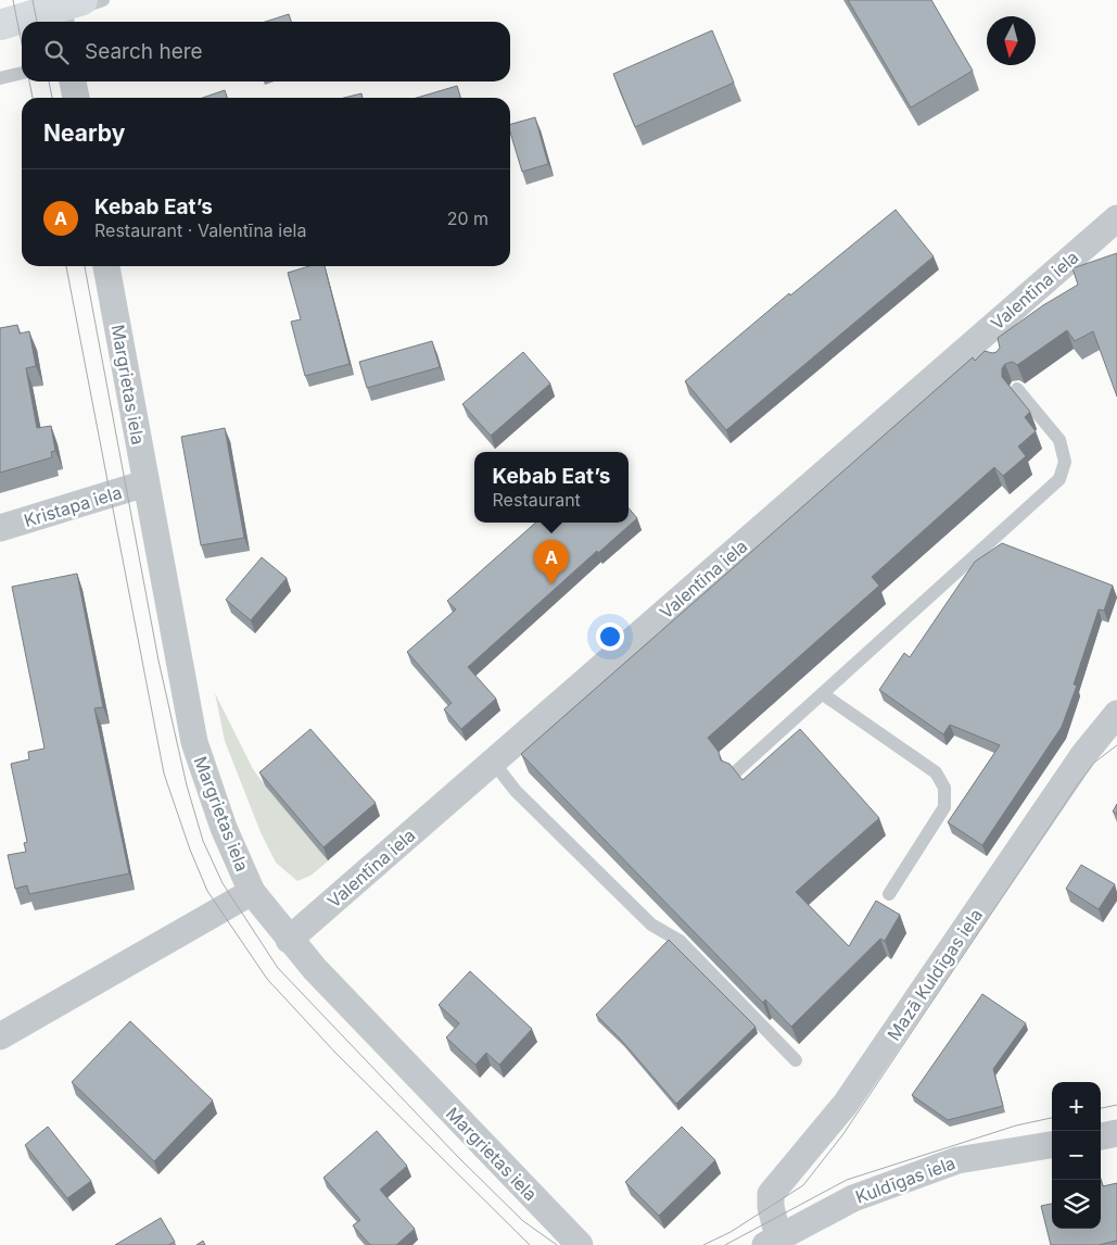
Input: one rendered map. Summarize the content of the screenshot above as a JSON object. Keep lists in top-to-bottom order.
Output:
{
  "streets": {
    "street": [
      "Valentīna iela",
      "Margrietas iela",
      "Kristapa iela",
      "Mazā Kuldīgas iela",
      "Kuldīgas iela"
    ]
  },
  "crossings": [
    ["Valentīna iela", "Margrietas iela"],
    ["Margrietas iela", "Kristapa iela"],
    ["Mazā Kuldīgas iela", "Kuldīgas iela"]
  ],
  "north": "bottom",
  "page": {
    "search": "Search here",
    "heading": "Nearby",
    "list": [
      {
        "mark": "A",
        "name": "Kebab Eat’s",
        "note": "Restaurant · Valentīna iela",
        "value": "20 m"
      }
    ],
    "popup": ["Kebab Eat’s", "Restaurant"],
    "pins": "A",
    "map_buttons": ["+", "−"]
  }
}
